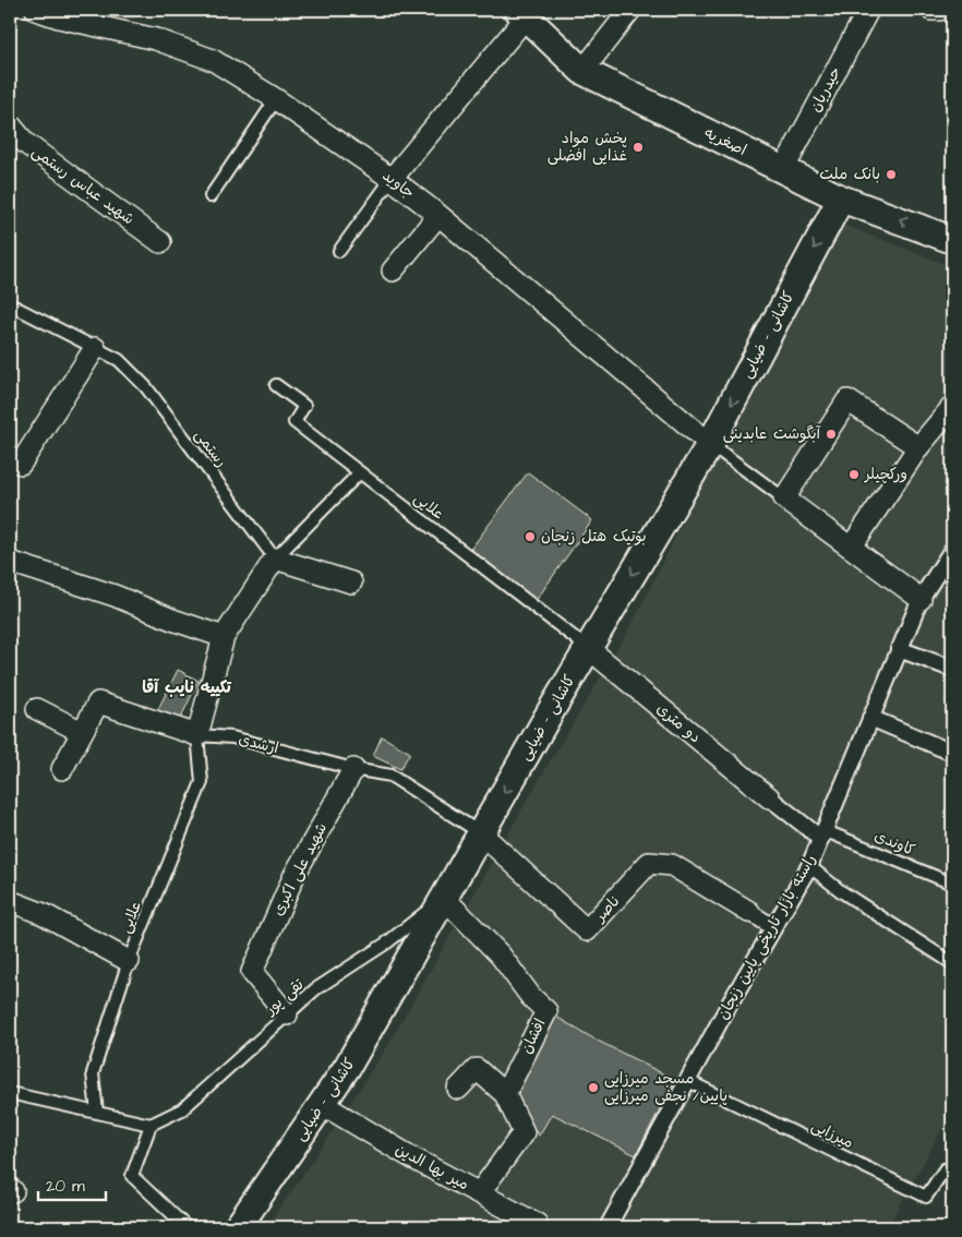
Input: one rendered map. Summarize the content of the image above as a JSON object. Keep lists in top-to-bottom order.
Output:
{
  "streets": {
    "street": [
      "حیدریان",
      "اصغریه",
      "جاوید",
      "شهید عباس رستمی",
      "کاشانی - ضیایی",
      "دو متری",
      "ارشدی",
      "شهید علی اکبری",
      "ناصر",
      "راسته بازار تاریخی پایین زنجان",
      "افشان",
      "میر بها الدین"
    ],
    "lane": [
      "رستمی",
      "علایی",
      "کاوندی",
      "تقی پور",
      "میرزایی"
    ]
  },
  "crossings": [
    ["حیدریان", "اصغریه"],
    ["اصغریه", "کاشانی - ضیایی"],
    ["جاوید", "کاشانی - ضیایی"],
    ["کاشانی - ضیایی", "علایی"],
    ["کاشانی - ضیایی", "دو متری"],
    ["کاشانی - ضیایی", "ارشدی"],
    ["کاشانی - ضیایی", "ناصر"],
    ["کاشانی - ضیایی", "تقی پور"],
    ["کاشانی - ضیایی", "افشان"],
    ["کاشانی - ضیایی", "میر بها الدین"],
    ["علایی", "دو متری"],
    ["علایی", "ارشدی"],
    ["ارشدی", "شهید علی اکبری"],
    ["ارشدی", "ناصر"],
    ["کاوندی", "راسته بازار تاریخی پایین زنجان"],
    ["شهید علی اکبری", "تقی پور"],
    ["راسته بازار تاریخی پایین زنجان", "میرزایی"],
    ["تقی پور", "افشان"]
  ],
  "one_way": ["کاشانی - ضیایی"],
  "districts": ["تکییه نایب آقا"],
  "places": [
    "پخش مواد غذایی افضلی",
    "بانک ملت",
    "آبگوشت عابدینی",
    "ورکچیلر",
    "بوتیک هتل زنجان",
    "مسجد میرزایی پایین/ نجفی میرزایی"
  ],
  "scale_bar": "20 m"
}
